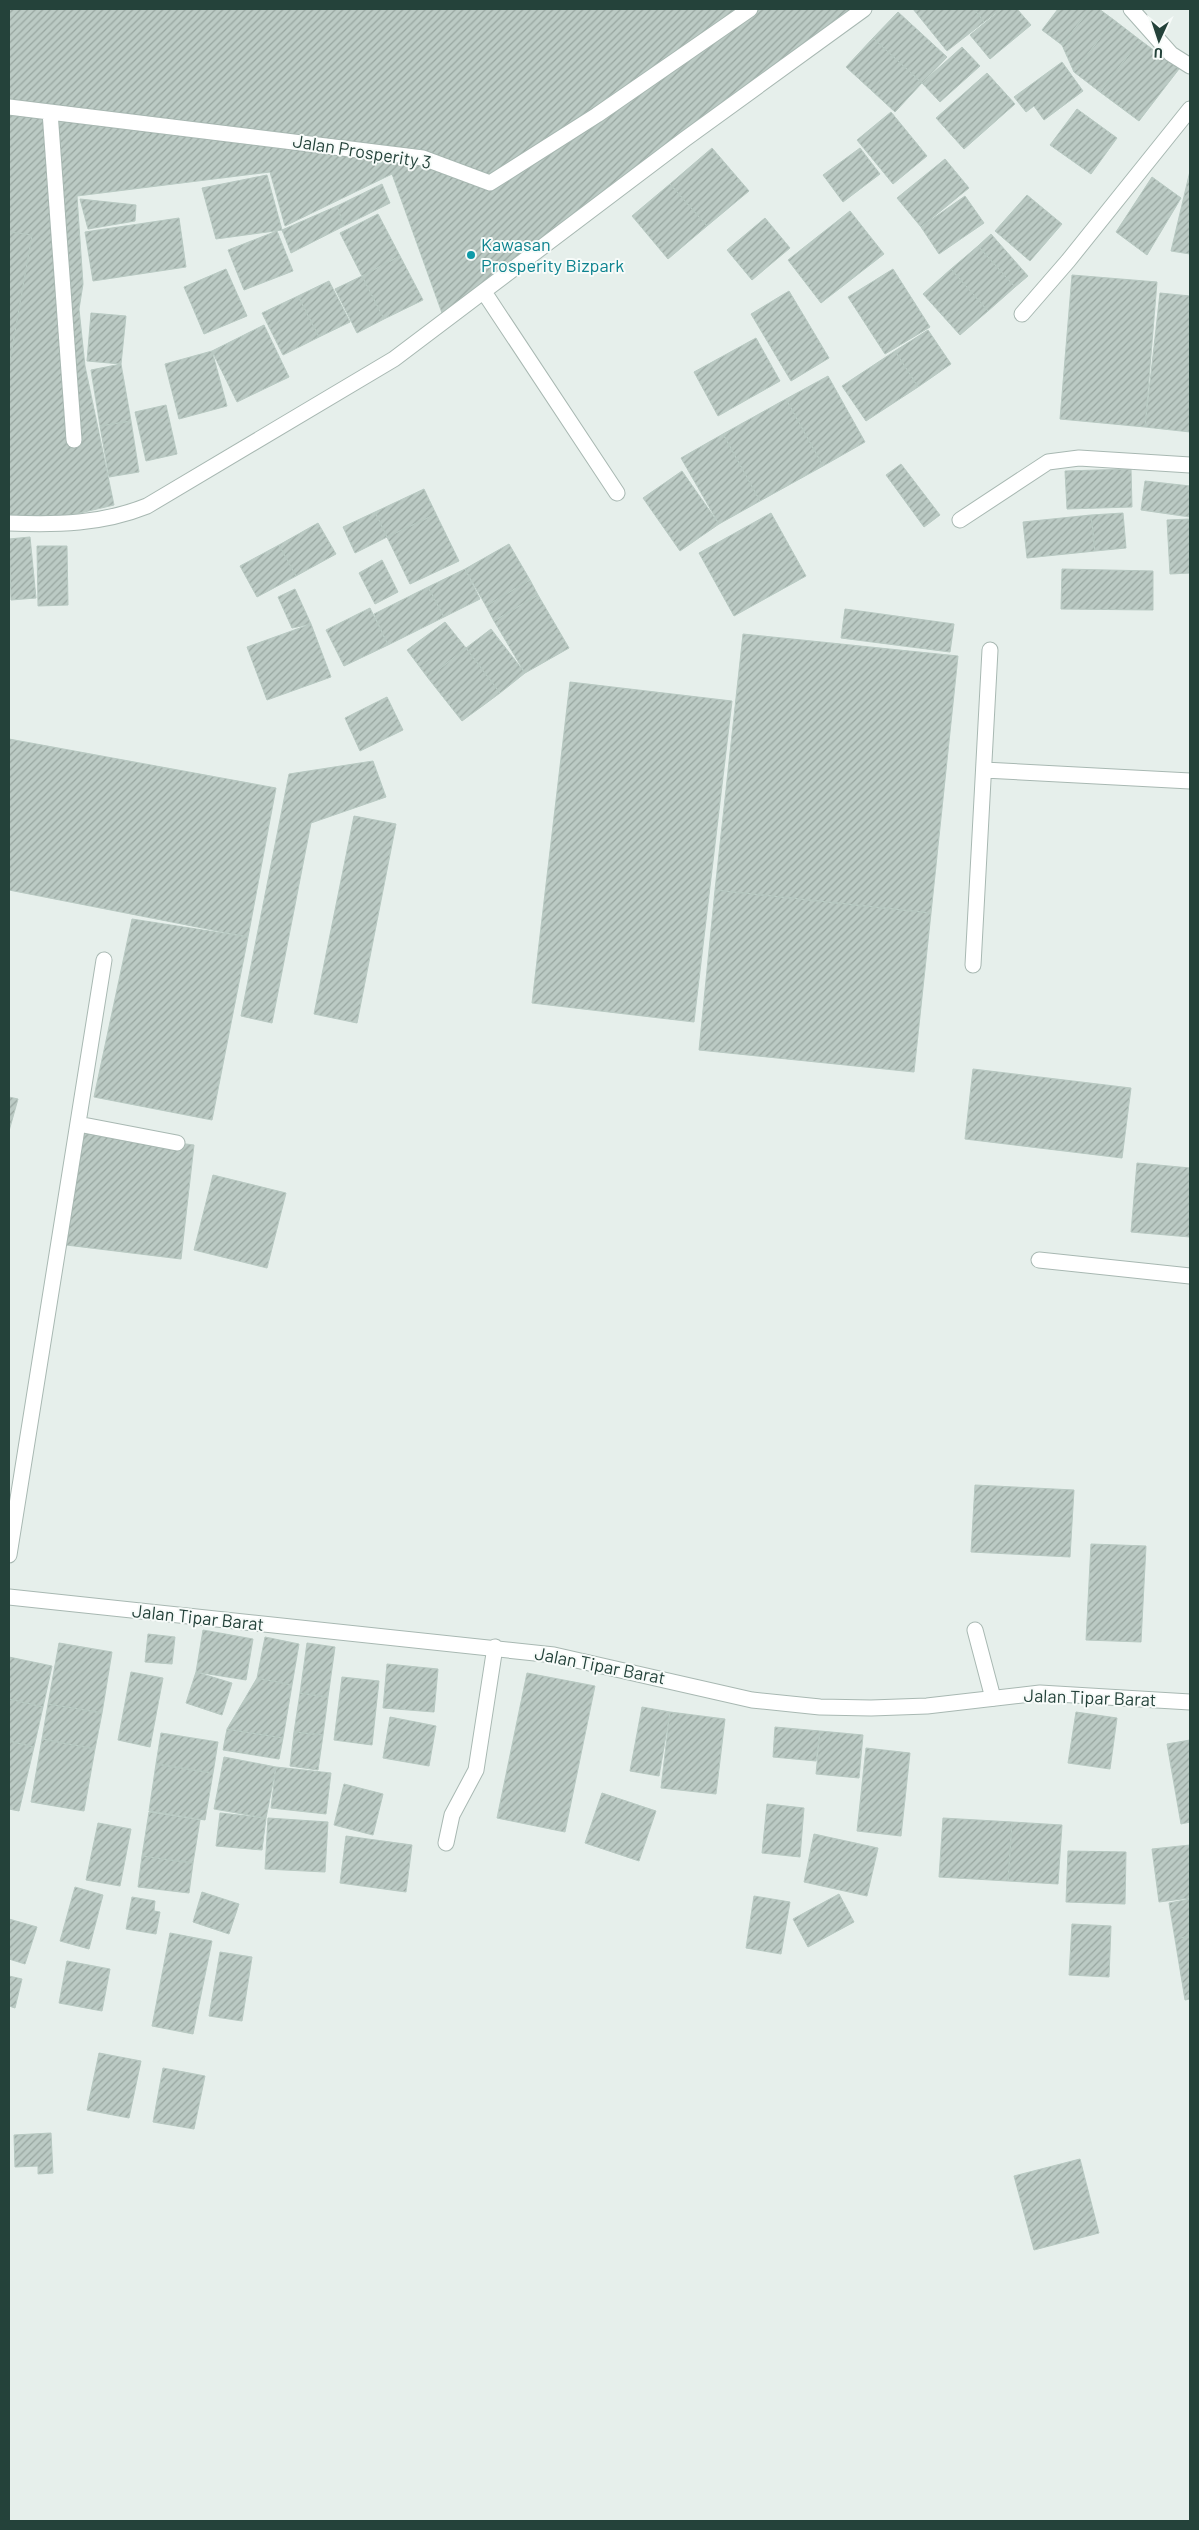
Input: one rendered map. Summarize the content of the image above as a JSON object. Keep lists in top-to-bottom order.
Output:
{
  "streets": {
    "street": ["Jalan Prosperity 3", "Jalan Tipar Barat"]
  },
  "places": ["Kawasan Prosperity Bizpark"],
  "north": "bottom"
}
